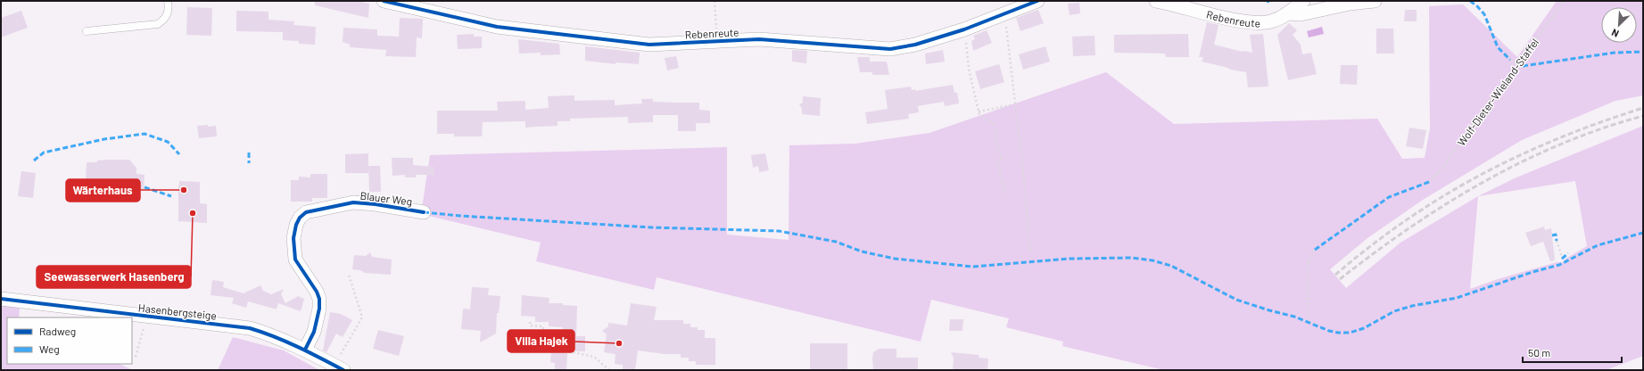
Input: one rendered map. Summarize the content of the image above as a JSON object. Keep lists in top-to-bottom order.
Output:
{
  "streets": {
    "street": ["Rebenreute", "Blauer Weg", "Hasenbergsteige"],
    "path": ["Wolf-Dieter-Wieland-Staffel"]
  },
  "crossings": [
    ["Blauer Weg", "Hasenbergsteige"]
  ],
  "places": ["Wärterhaus", "Seewasserwerk Hasenberg", "Villa Hajek"],
  "legend": ["Radweg", "Weg"],
  "scale_bar": "50 m",
  "north": "bottom left"
}
